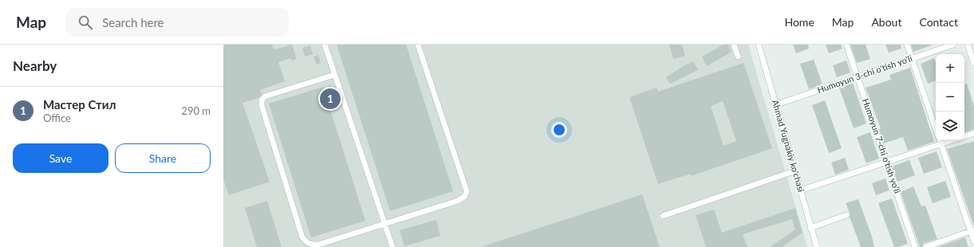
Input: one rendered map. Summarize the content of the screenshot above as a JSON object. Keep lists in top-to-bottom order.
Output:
{
  "streets": {
    "street": ["Humoyun 3-chi o'tish yo'li", "Ahmad Yugnakiy ko'chasi", "Humoyun 7-chi o'tish yo'li"]
  },
  "crossings": [
    ["Humoyun 3-chi o'tish yo'li", "Ahmad Yugnakiy ko'chasi"],
    ["Humoyun 3-chi o'tish yo'li", "Humoyun 7-chi o'tish yo'li"]
  ],
  "page": {
    "header": "Map",
    "search": "Search here",
    "nav": [
      "Home",
      "Map",
      "About",
      "Contact"
    ],
    "heading": "Nearby",
    "map_buttons": ["+", "−"],
    "list": [
      {
        "mark": "1",
        "name": "Мастер Стил",
        "note": "Office",
        "value": "290 m"
      }
    ],
    "pins": "1",
    "buttons": ["Save", "Share"]
  }
}
